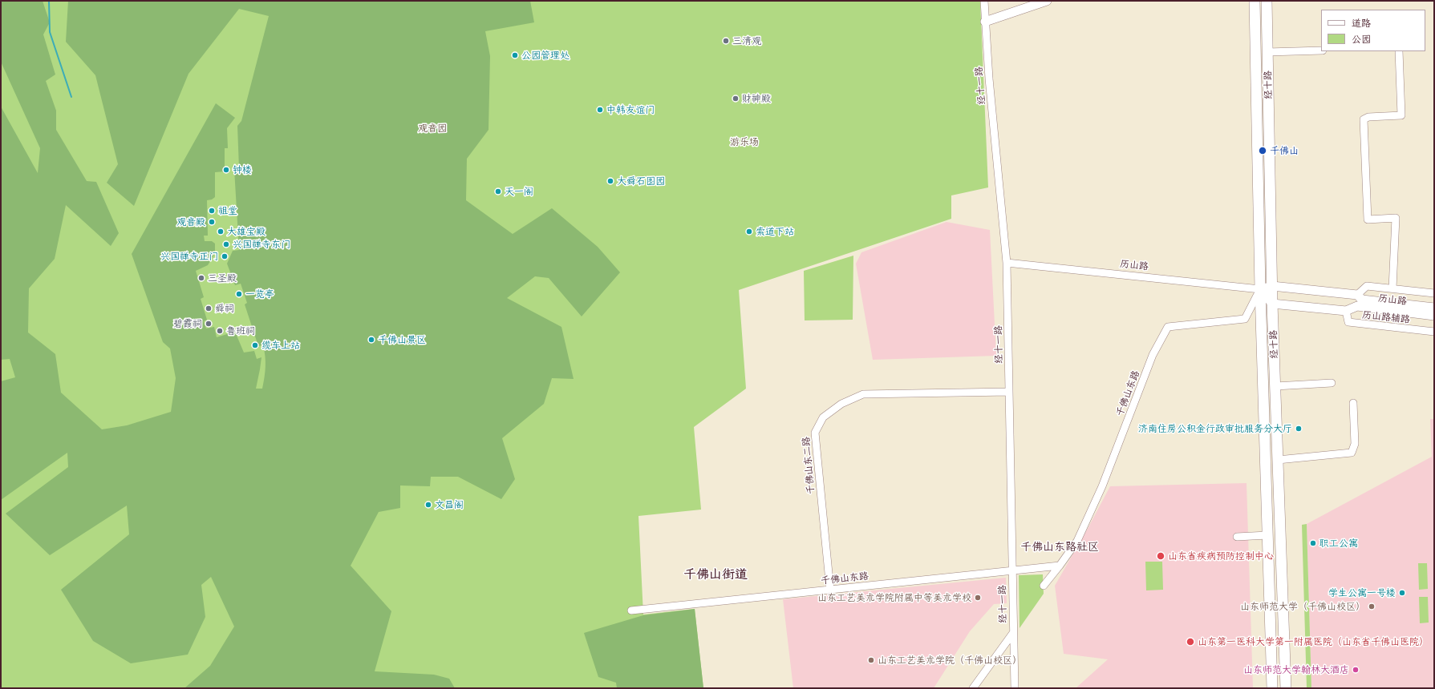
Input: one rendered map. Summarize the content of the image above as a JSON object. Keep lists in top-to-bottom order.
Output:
{
  "streets": {
    "highway": ["经十路"],
    "main road": ["历山路"],
    "street": [
      "经十一路",
      "历山路辅路",
      "千佛山东路",
      "千佛山东二路"
    ]
  },
  "crossings": [
    ["经十路", "历山路"],
    ["经十路", "千佛山东路"],
    ["经十一路", "历山路"],
    ["经十一路", "千佛山东路"],
    ["经十一路", "千佛山东二路"],
    ["历山路", "历山路辅路"],
    ["历山路", "千佛山东路"],
    ["千佛山东路", "千佛山东二路"]
  ],
  "districts": ["千佛山东路社区", "千佛山街道"],
  "parks": ["观音园", "游乐场"],
  "places": [
    "三清观",
    "公园管理处",
    "财神殿",
    "中韩友谊门",
    "千佛山",
    "钟楼",
    "大舜石图园",
    "天一阁",
    "祖堂",
    "观音殿",
    "大雄宝殿",
    "索道下站",
    "兴国禅寺东门",
    "兴国禅寺正门",
    "三圣殿",
    "一览亭",
    "舜祠",
    "碧霞祠",
    "鲁班祠",
    "千佛山景区",
    "缆车上站",
    "济南住房公积金行政审批服务分大厅",
    "文昌阁",
    "职工公寓",
    "山东省疾病预防控制中心",
    "学生公寓一号楼",
    "山东工艺美术学院附属中等美术学校",
    "山东师范大学（千佛山校区）",
    "山东第一医科大学第一附属医院（山东省千佛山医院）",
    "山东工艺美术学院（千佛山校区）",
    "山东师范大学翰林大酒店"
  ],
  "legend": ["道路", "公园"]
}
